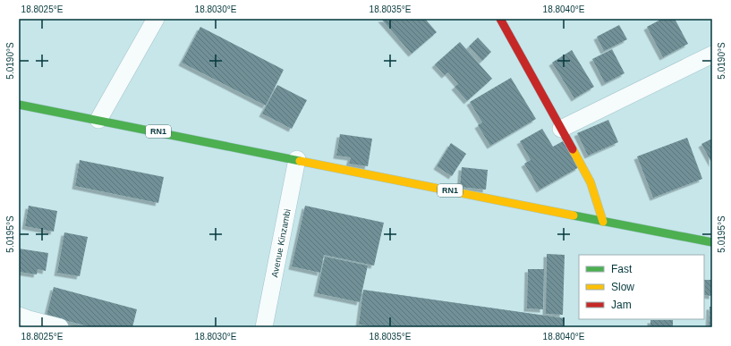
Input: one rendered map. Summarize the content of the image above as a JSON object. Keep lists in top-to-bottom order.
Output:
{
  "streets": {
    "main road": ["RN1"],
    "street": ["Avenue Kinzambi"]
  },
  "crossings": [
    ["RN1", "Avenue Kinzambi"]
  ],
  "legend": ["Fast", "Slow", "Jam"],
  "coordinates": [
    "18.8025°E",
    "18.8030°E",
    "18.8035°E",
    "18.8040°E",
    "5.0190°S",
    "5.0195°S"
  ]
}
